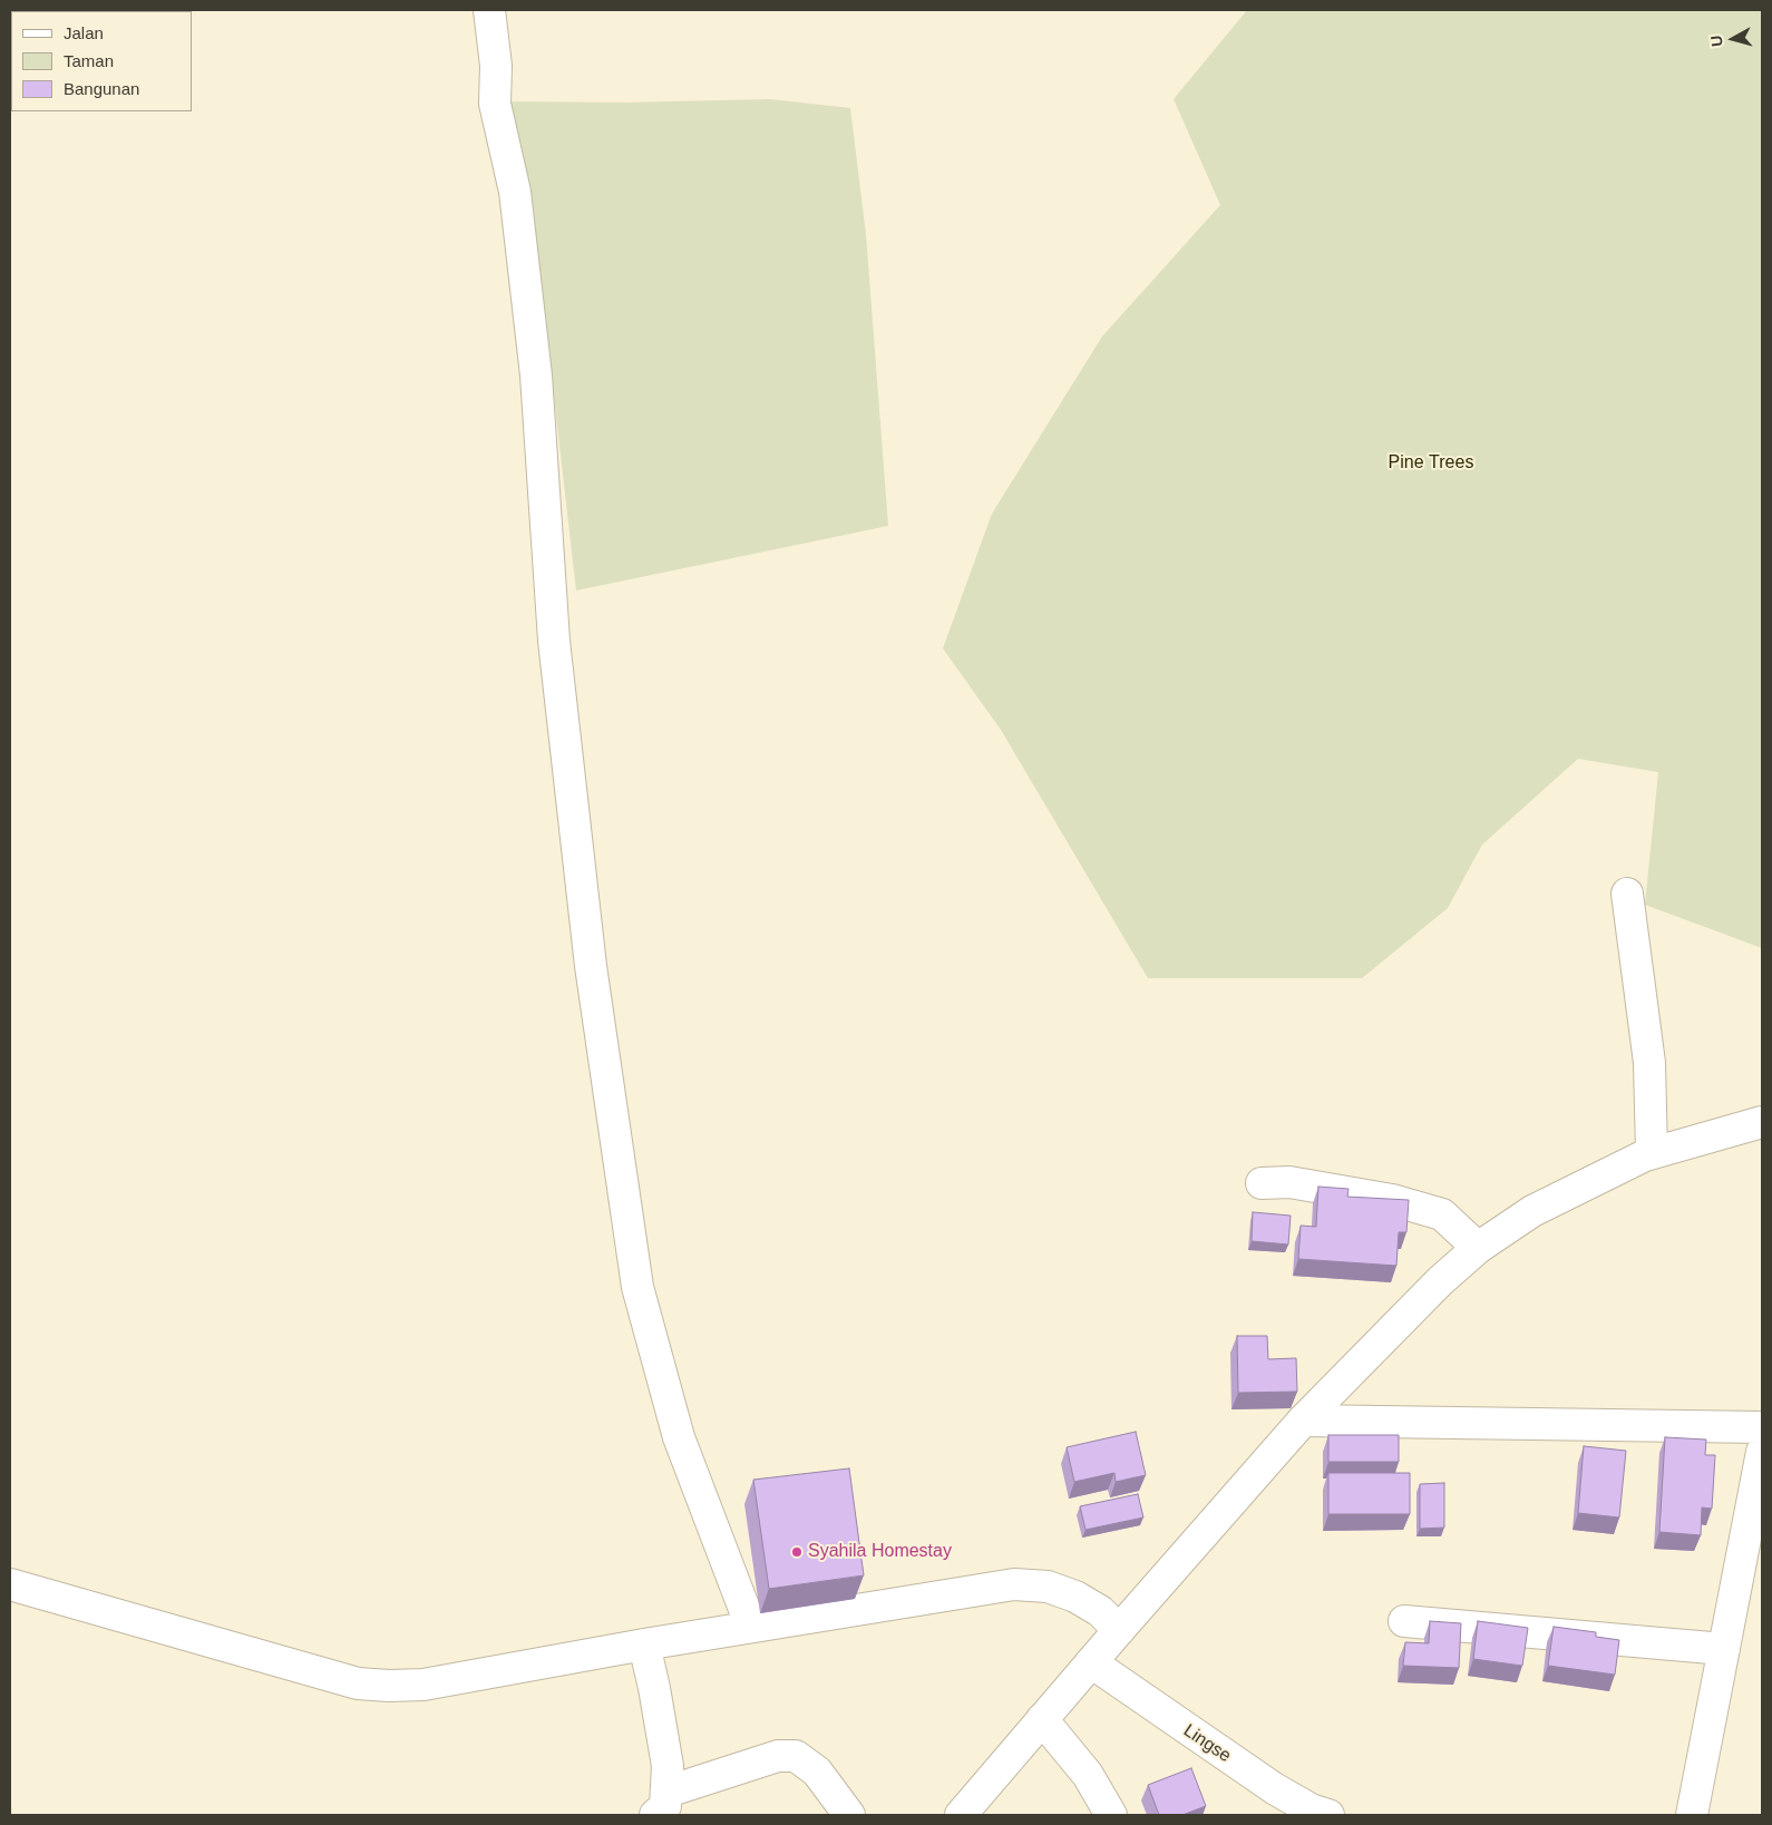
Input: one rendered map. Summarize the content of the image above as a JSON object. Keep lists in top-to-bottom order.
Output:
{
  "streets": {
    "street": ["Lingse"]
  },
  "parks": ["Pine Trees"],
  "places": ["Syahila Homestay"],
  "legend": ["Jalan", "Taman", "Bangunan"],
  "north": "left"
}
